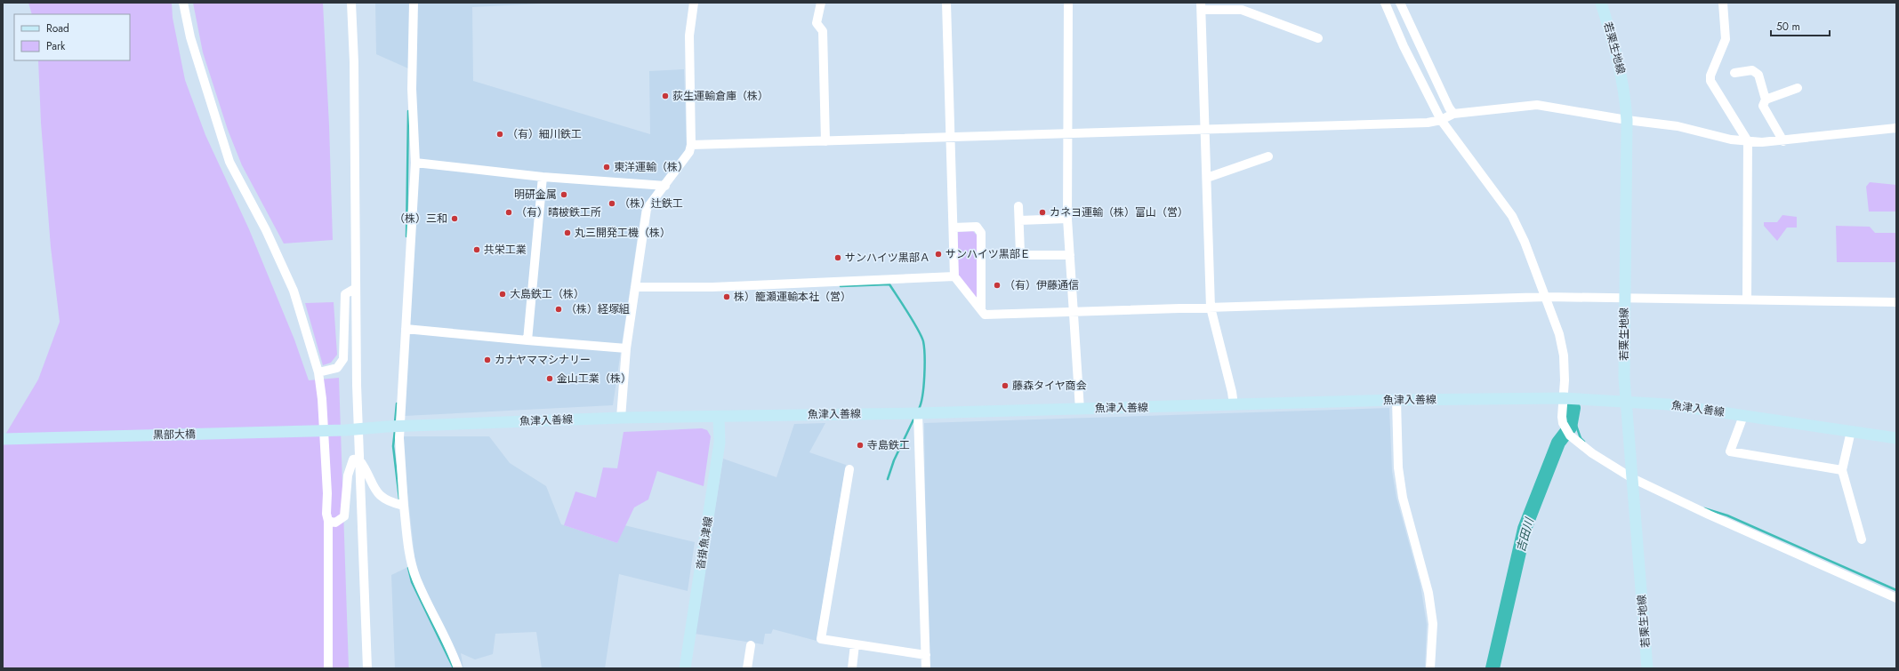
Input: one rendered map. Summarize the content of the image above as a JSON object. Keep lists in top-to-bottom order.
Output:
{
  "streets": {
    "main road": [
      "若栗生地線",
      "魚津入善線",
      "黒部大橋",
      "沓掛魚津線"
    ]
  },
  "crossings": [
    ["若栗生地線", "魚津入善線"],
    ["魚津入善線", "黒部大橋"],
    ["魚津入善線", "沓掛魚津線"]
  ],
  "water": ["吉田川"],
  "places": [
    "荻生運輸倉庫（株）",
    "（有）細川鉄工",
    "東洋運輸（株）",
    "明研金属",
    "（株）辻鉄工",
    "（有）晴柀鉄工所",
    "カネヨ運輸（株）富山（営）",
    "（株）三和",
    "丸三開発工機（株）",
    "共栄工業",
    "サンハイツ黒部Ｅ",
    "サンハイツ黒部Ａ",
    "（有）伊藤通信",
    "大島鉄工（株）",
    "株）籠瀬運輸本社（営）",
    "（株）経塚組",
    "カナヤママシナリー",
    "金山工業（株）",
    "藤森タイヤ商会",
    "寺島鉄工"
  ],
  "legend": ["Road", "Park"],
  "scale_bar": "50 m"
}
